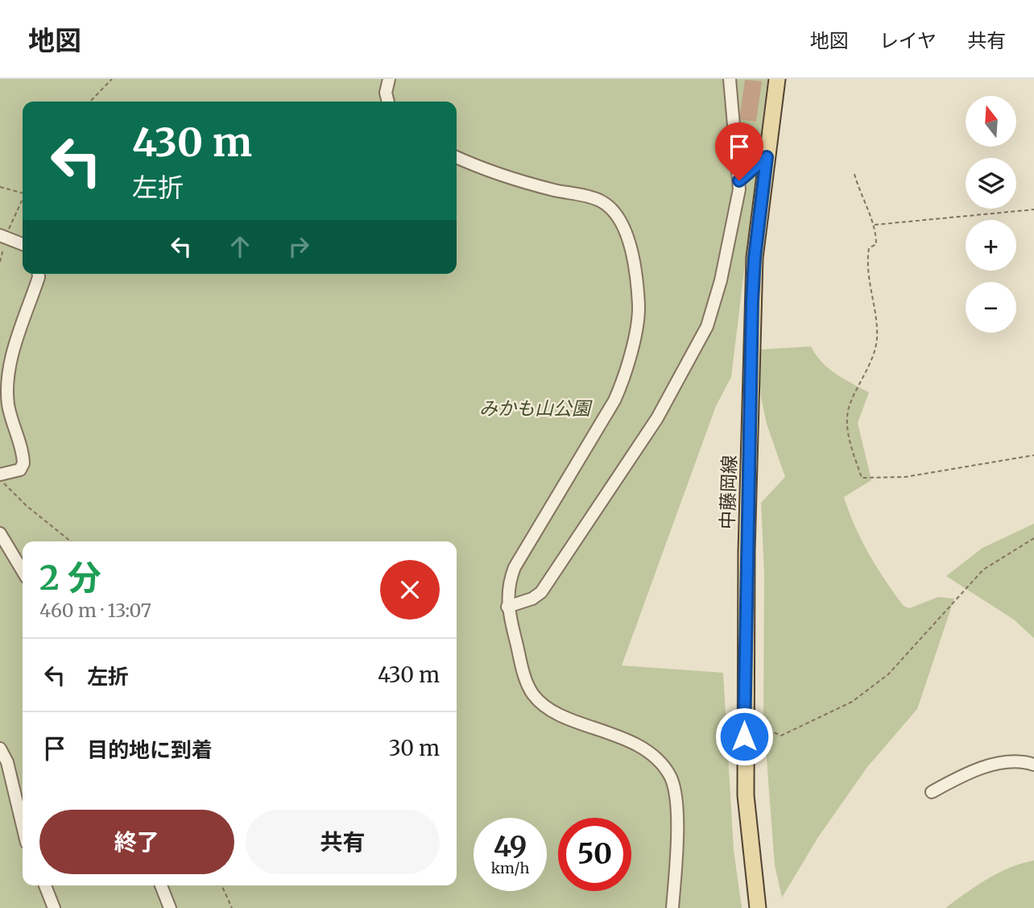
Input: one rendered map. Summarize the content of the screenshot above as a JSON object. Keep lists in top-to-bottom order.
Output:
{
  "streets": {
    "main road": ["中藤岡線"]
  },
  "parks": ["みかも山公園"],
  "north": "top",
  "page": {
    "header": "地図",
    "nav": ["地図", "レイヤ", "共有"],
    "map_buttons": ["+", "−"],
    "turn": ["430 m", "左折"],
    "heading": ["2 分", "460 m · 13:07"],
    "list": [
      {
        "name": "左折",
        "value": "430 m"
      },
      {
        "name": "目的地に到着",
        "value": "30 m"
      }
    ],
    "buttons": ["終了", "共有"],
    "speed": "49 km/h",
    "limit": "50"
  }
}
